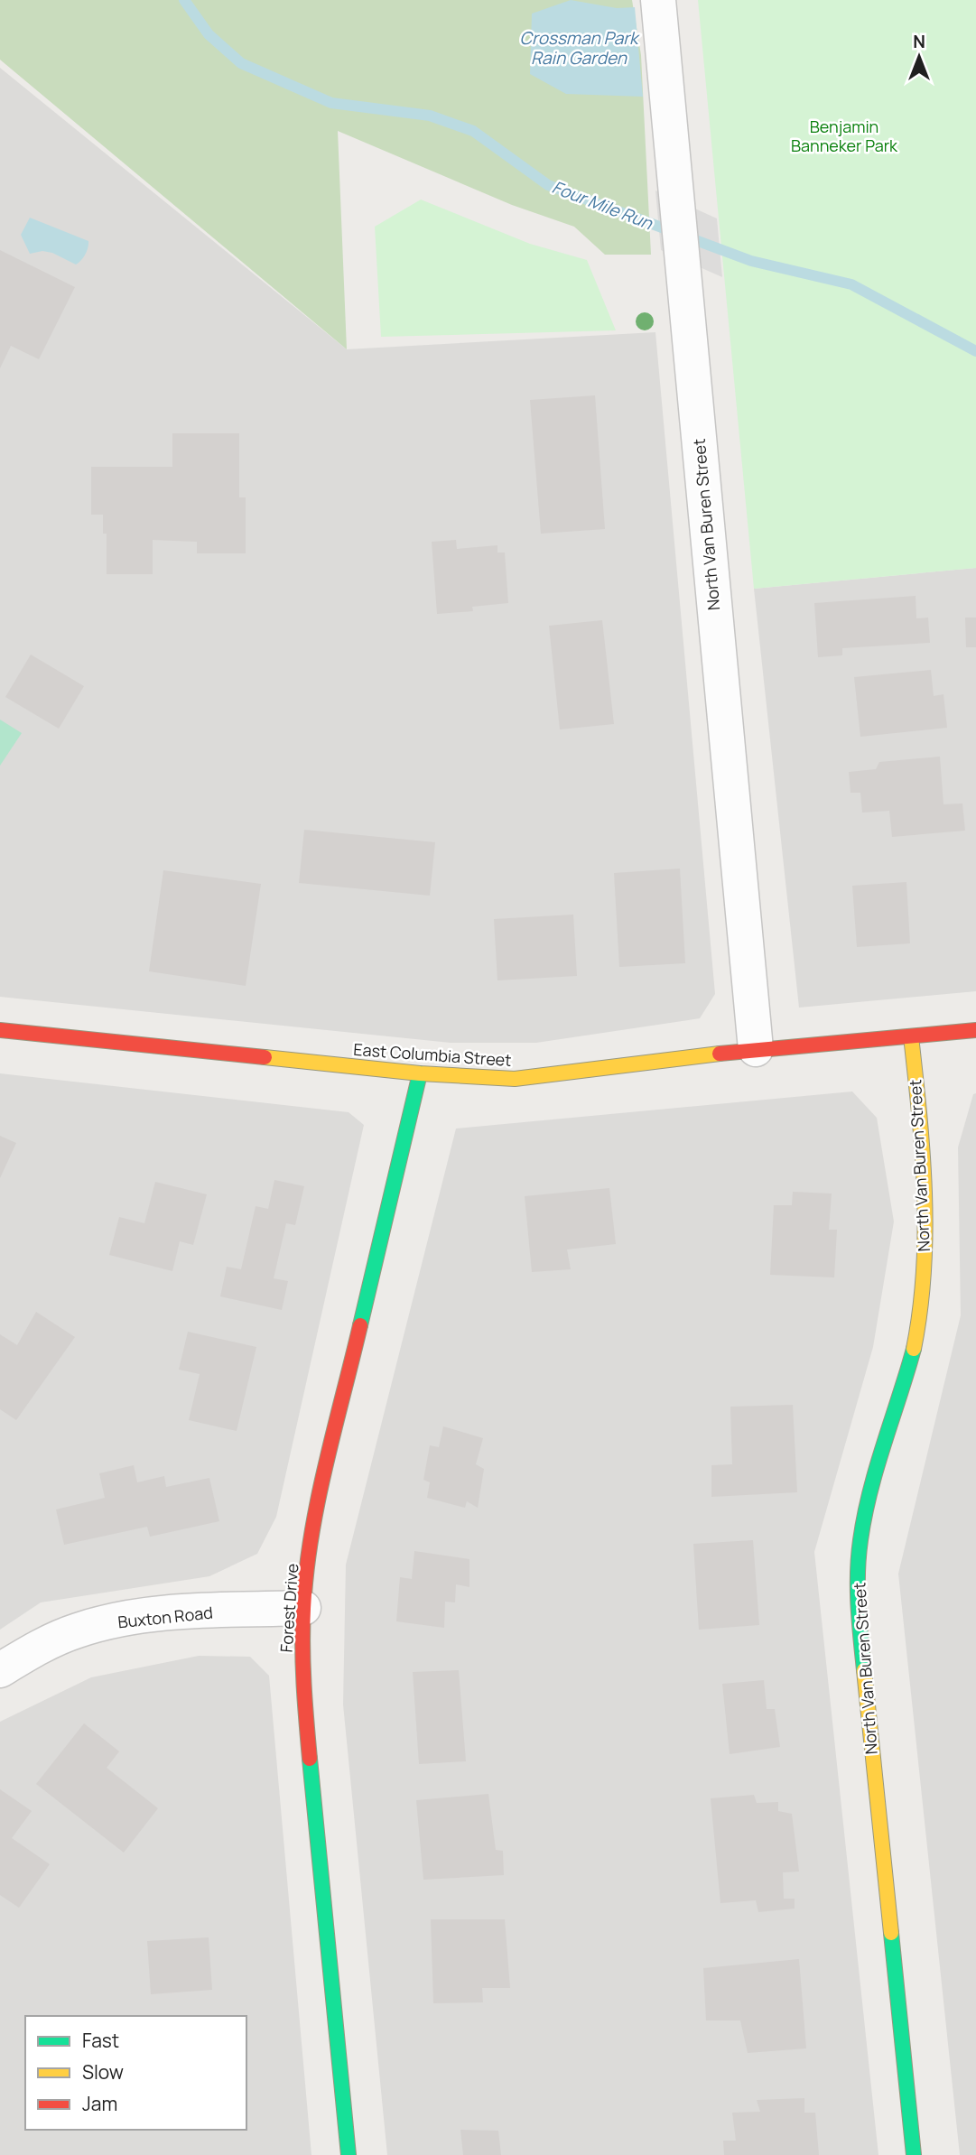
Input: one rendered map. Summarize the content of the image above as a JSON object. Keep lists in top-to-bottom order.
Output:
{
  "streets": {
    "street": [
      "North Van Buren Street",
      "East Columbia Street",
      "Forest Drive",
      "Buxton Road"
    ]
  },
  "crossings": [
    ["North Van Buren Street", "East Columbia Street"],
    ["East Columbia Street", "Forest Drive"],
    ["Forest Drive", "Buxton Road"]
  ],
  "water": ["Crossman Park Rain Garden", "Four Mile Run"],
  "parks": ["Benjamin Banneker Park"],
  "legend": ["Fast", "Slow", "Jam"],
  "north": "top"
}
